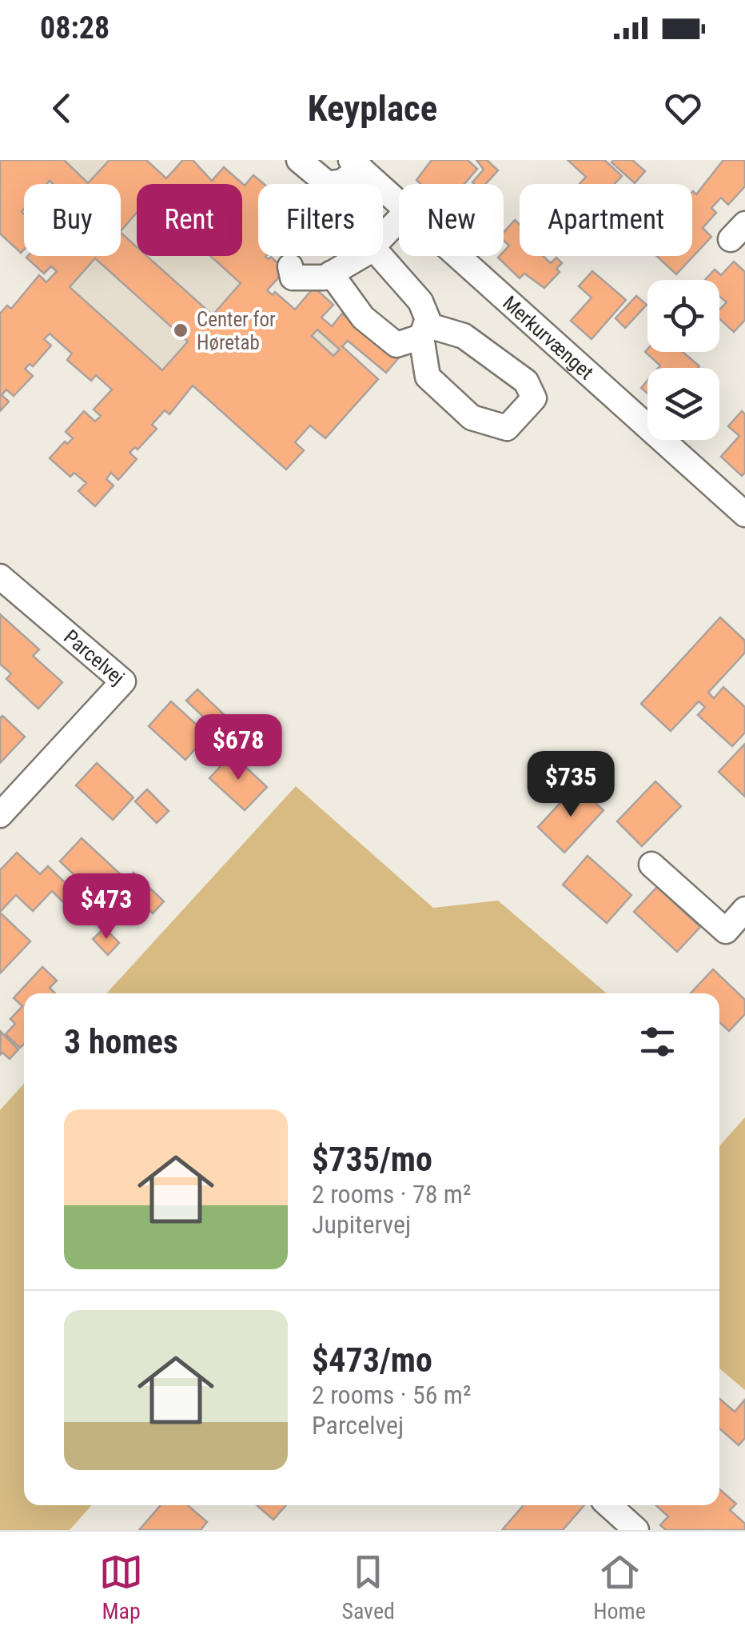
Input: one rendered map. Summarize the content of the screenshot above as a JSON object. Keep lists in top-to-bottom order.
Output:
{
  "streets": {
    "street": ["Merkurvænget", "Parcelvej"]
  },
  "places": ["Center for Høretab"],
  "page": {
    "status": "08:28",
    "header": "Keyplace",
    "chip": [
      "Buy",
      "Rent",
      "Filters",
      "New",
      "Apartment"
    ],
    "price": ["$678", "$735", "$473"],
    "heading": "3 homes",
    "list": [
      {
        "name": "$735/mo",
        "note": "2 rooms · 78 m² · Jupitervej"
      },
      {
        "name": "$473/mo",
        "note": "2 rooms · 56 m² · Parcelvej"
      }
    ],
    "tabs": ["Map", "Saved", "Home"]
  }
}
